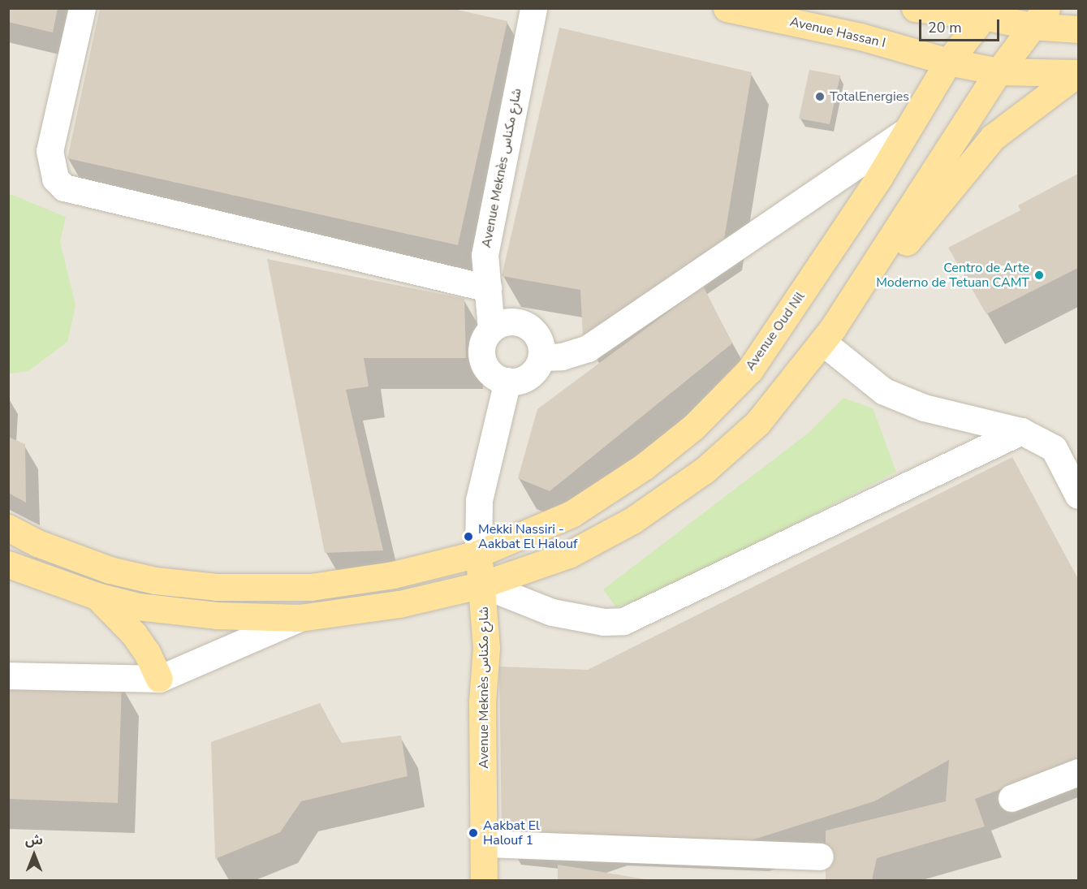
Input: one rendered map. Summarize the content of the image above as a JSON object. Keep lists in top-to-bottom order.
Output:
{
  "streets": {
    "main road": ["Avenue Hassan I", "Avenue Meknès شارع مكناس", "Avenue Oud Nil"]
  },
  "crossings": [
    ["Avenue Hassan I", "Avenue Oud Nil"],
    ["Avenue Meknès شارع مكناس", "Avenue Oud Nil"]
  ],
  "places": [
    "TotalEnergies",
    "Centro de Arte Moderno de Tetuan CAMT",
    "Mekki Nassiri - Aakbat El Halouf",
    "Aakbat El Halouf 1"
  ],
  "scale_bar": "20 m",
  "north": "top"
}
